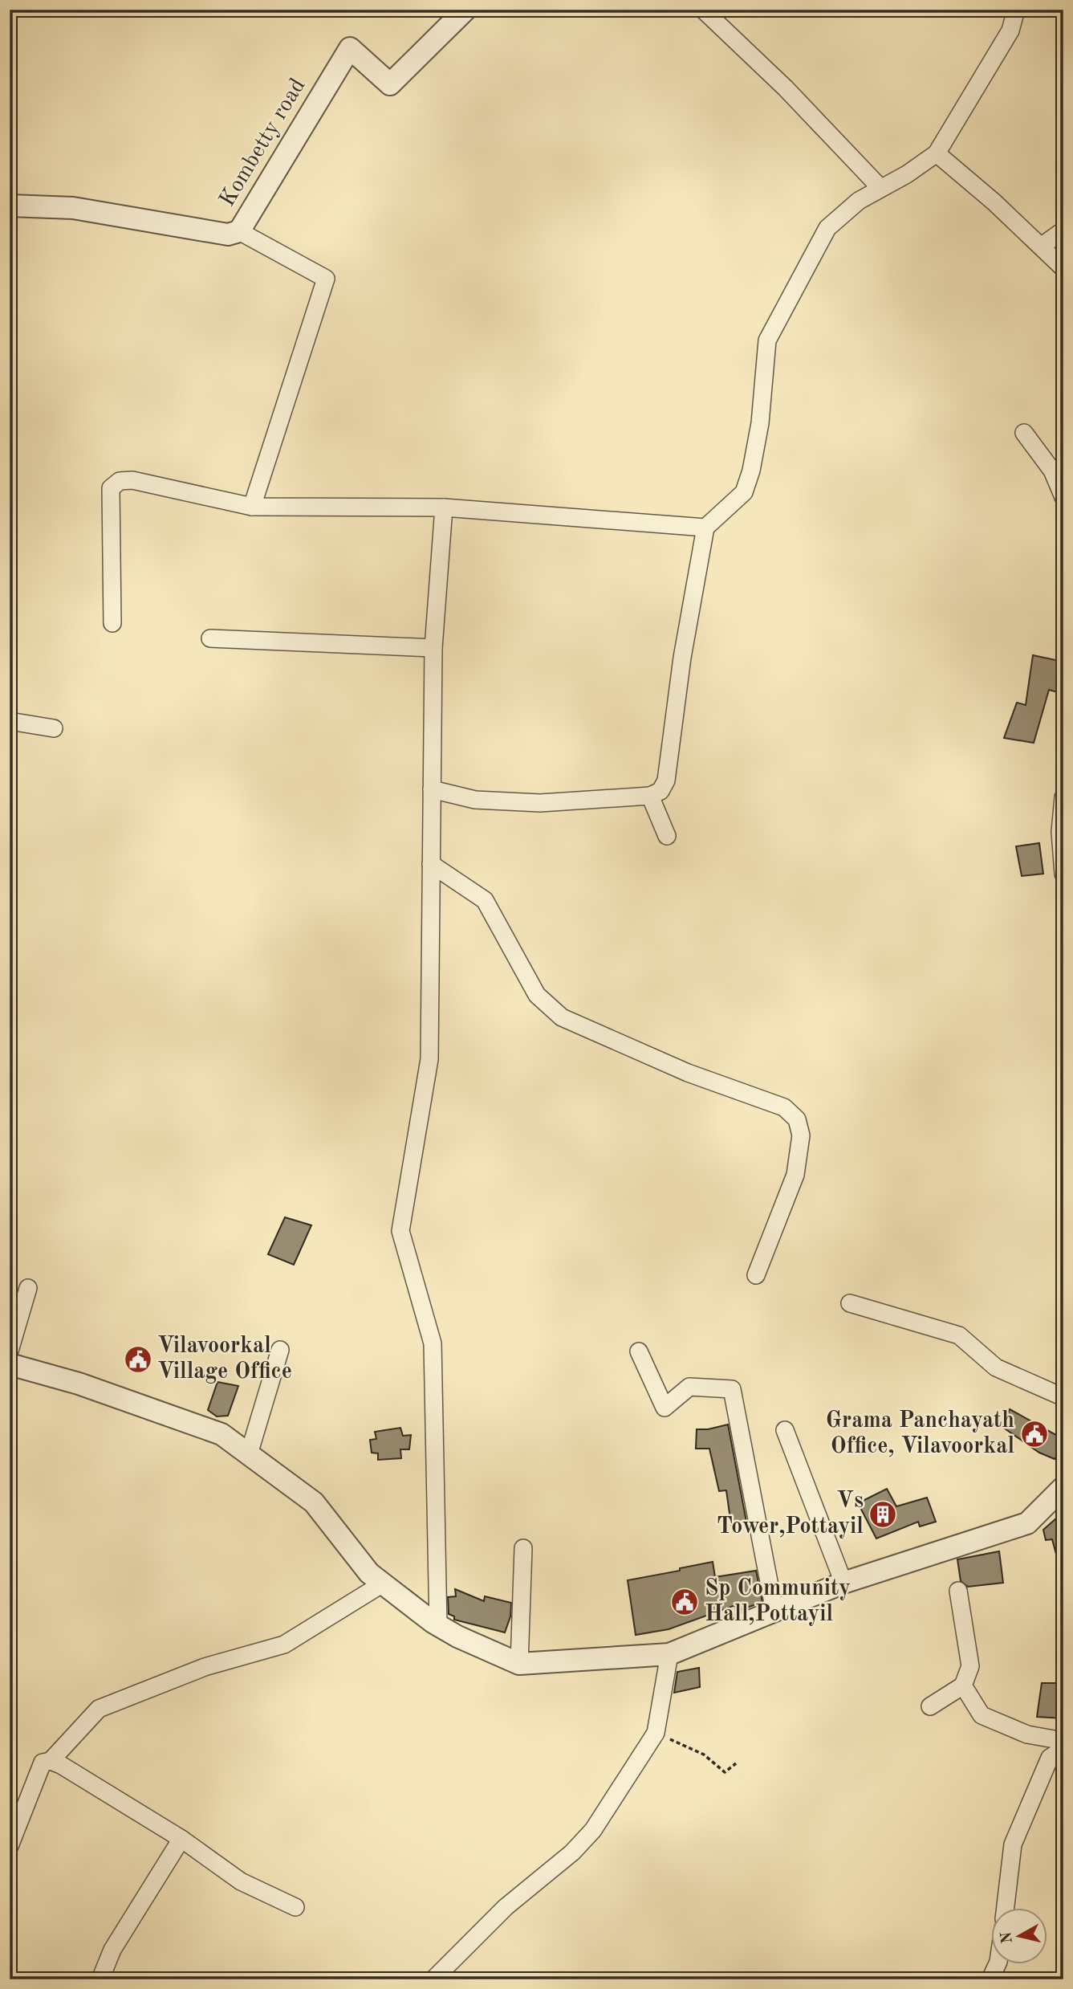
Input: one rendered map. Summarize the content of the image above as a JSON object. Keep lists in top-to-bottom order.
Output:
{
  "streets": {
    "street": ["Kombetty road"]
  },
  "places": {
    "public building": ["Vilavoorkal Village Office", "Grama Panchayath Office, Vilavoorkal", "Sp Community Hall,Pottayil"],
    "building": ["Vs Tower,Pottayil"]
  },
  "north": "left"
}
